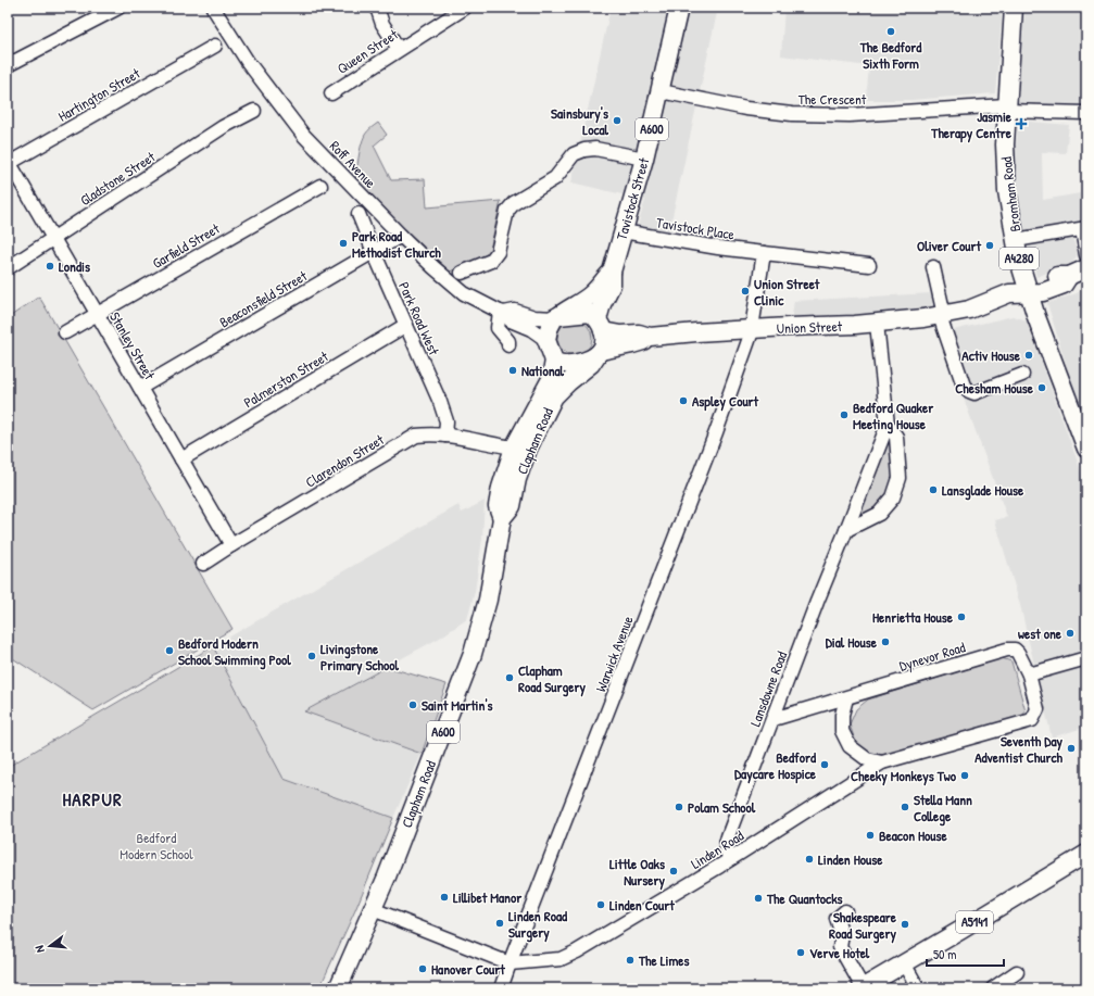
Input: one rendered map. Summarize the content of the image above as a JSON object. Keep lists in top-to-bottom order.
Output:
{
  "streets": {
    "main road": [
      "A600",
      "Bromham Road",
      "Tavistock Street",
      "A4280",
      "Union Street",
      "Clapham Road",
      "A5141"
    ],
    "street": [
      "Queen Street",
      "Hartington Street",
      "The Crescent",
      "Roff Avenue",
      "Gladstone Street",
      "Tavistock Place",
      "Garfield Street",
      "Beaconsfield Street",
      "Park Road West",
      "Stanley Street",
      "Palmerston Street",
      "Clarendon Street",
      "Warwick Avenue",
      "Dynevor Road",
      "Lansdowne Road",
      "Linden Road"
    ]
  },
  "crossings": [
    ["Hartington Street", "Stanley Street"],
    ["The Crescent", "Bromham Road"],
    ["The Crescent", "Tavistock Street"],
    ["A600", "Roff Avenue"],
    ["A600", "Tavistock Street"],
    ["A600", "Union Street"],
    ["A600", "Clapham Road"],
    ["Roff Avenue", "Tavistock Street"],
    ["Roff Avenue", "Beaconsfield Street"],
    ["Roff Avenue", "Union Street"],
    ["Roff Avenue", "Clapham Road"],
    ["Gladstone Street", "Stanley Street"],
    ["Bromham Road", "Union Street"],
    ["Tavistock Street", "Tavistock Place"],
    ["Tavistock Street", "Union Street"],
    ["Tavistock Street", "Clapham Road"],
    ["Garfield Street", "Stanley Street"],
    ["Beaconsfield Street", "Park Road West"],
    ["Beaconsfield Street", "Stanley Street"],
    ["Park Road West", "Palmerston Street"],
    ["Park Road West", "Clarendon Street"],
    ["Union Street", "Clapham Road"],
    ["Union Street", "Warwick Avenue"],
    ["Union Street", "Lansdowne Road"],
    ["Stanley Street", "Palmerston Street"],
    ["Stanley Street", "Clarendon Street"],
    ["Clapham Road", "Clarendon Street"],
    ["Clapham Road", "Linden Road"],
    ["Warwick Avenue", "Linden Road"],
    ["Dynevor Road", "Lansdowne Road"],
    ["Dynevor Road", "Linden Road"],
    ["Lansdowne Road", "Linden Road"]
  ],
  "districts": ["HARPUR"],
  "parks": ["Bedford Modern School"],
  "places": {
    "other": [
      "The Bedford Sixth Form",
      "Sainsbury's Local",
      "Park Road Methodist Church",
      "Oliver Court",
      "Londis",
      "Union Street Clinic",
      "Activ House",
      "National",
      "Chesham House",
      "Aspley Court",
      "Bedford Quaker Meeting House",
      "Lansglade House",
      "Henrietta House",
      "west one",
      "Dial House",
      "Bedford Modern School Swimming Pool",
      "Livingstone Primary School",
      "Clapham Road Surgery",
      "Saint Martin's",
      "Seventh Day Adventist Church",
      "Bedford Daycare Hospice",
      "Cheeky Monkeys Two",
      "Polam School",
      "Stella Mann College",
      "Beacon House",
      "Linden House",
      "Little Oaks Nursery",
      "Lillibet Manor",
      "The Quantocks",
      "Linden Court",
      "Linden Road Surgery",
      "Shakespeare Road Surgery",
      "Verve Hotel",
      "The Limes",
      "Hanover Court"
    ],
    "health": ["Jasmie Therapy Centre"]
  },
  "scale_bar": "50 m",
  "north": "left"
}
